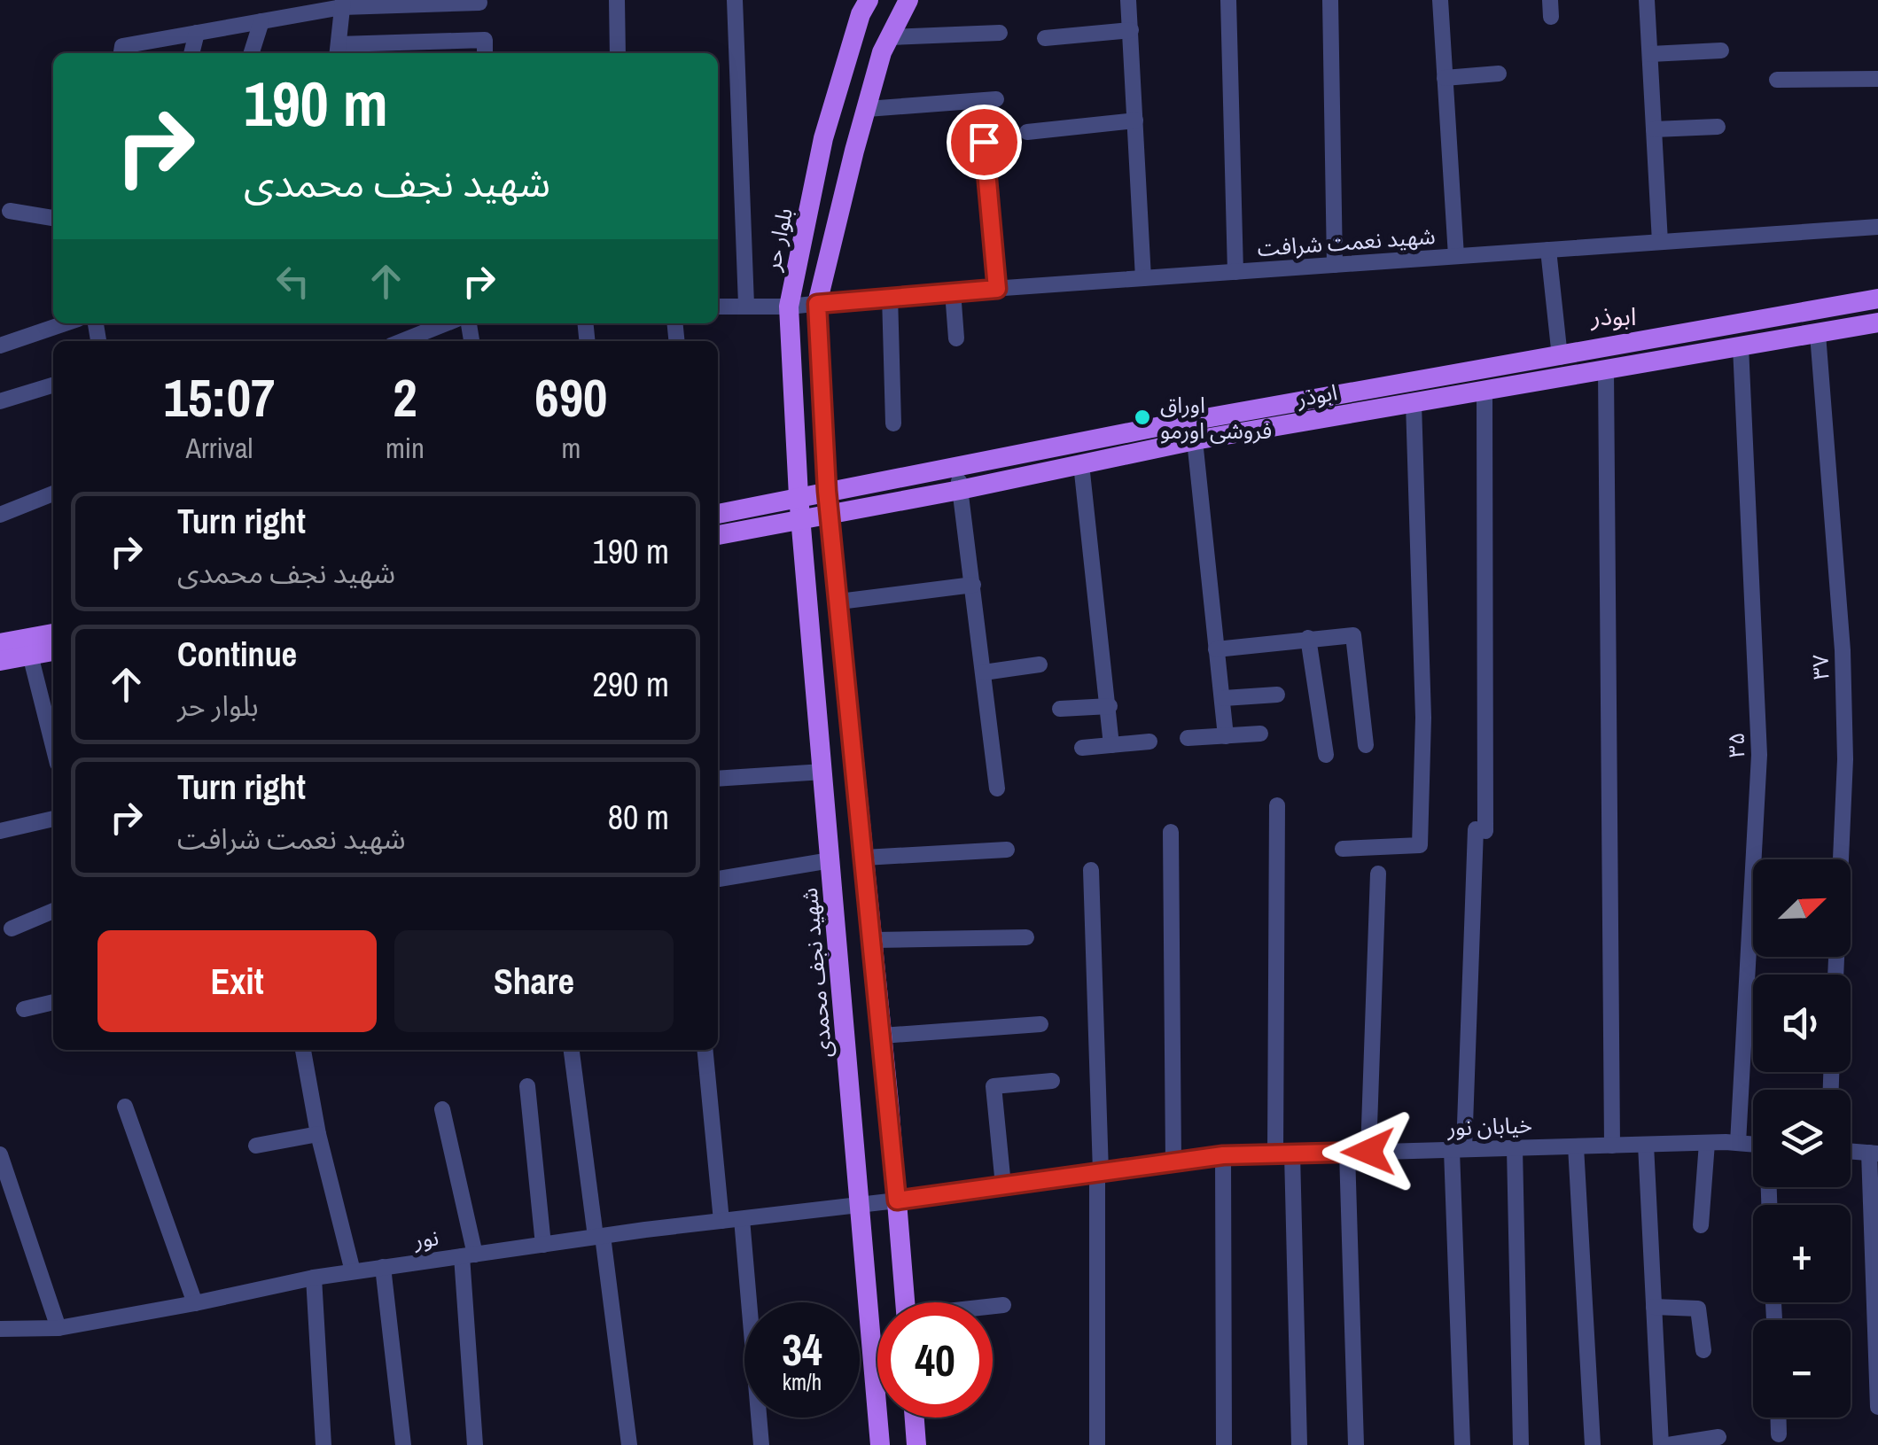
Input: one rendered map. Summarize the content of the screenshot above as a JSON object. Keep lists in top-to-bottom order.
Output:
{
  "streets": {
    "main road": ["بلوار حر", "ابوذر", "شهید نجف محمدی"],
    "street": [
      "شهید نعمت شرافت",
      "۳۷",
      "۳۵",
      "خیابان نور",
      "نور"
    ]
  },
  "crossings": [
    ["بلوار حر", "شهید نعمت شرافت"],
    ["بلوار حر", "ابوذر"],
    ["بلوار حر", "شهید نجف محمدی"],
    ["ابوذر", "۳۷"],
    ["ابوذر", "۳۵"],
    ["ابوذر", "شهید نجف محمدی"],
    ["۳۵", "خیابان نور"],
    ["شهید نجف محمدی", "خیابان نور"],
    ["شهید نجف محمدی", "نور"],
    ["خیابان نور", "نور"]
  ],
  "districts": ["ابوذر"],
  "places": ["اوراق فروشی اورمو"],
  "north": "top right",
  "page": {
    "turn": ["190 m", "شهید نجف محمدی"],
    "eta": [
      "15:07",
      "Arrival",
      "2",
      "min",
      "690",
      "m"
    ],
    "list": [
      {
        "name": "Turn right",
        "note": "شهید نجف محمدی",
        "value": "190 m"
      },
      {
        "name": "Continue",
        "note": "بلوار حر",
        "value": "290 m"
      },
      {
        "name": "Turn right",
        "note": "شهید نعمت شرافت",
        "value": "80 m"
      }
    ],
    "map_buttons": ["+", "−"],
    "buttons": ["Exit", "Share"],
    "speed": "34 km/h",
    "limit": "40"
  }
}
